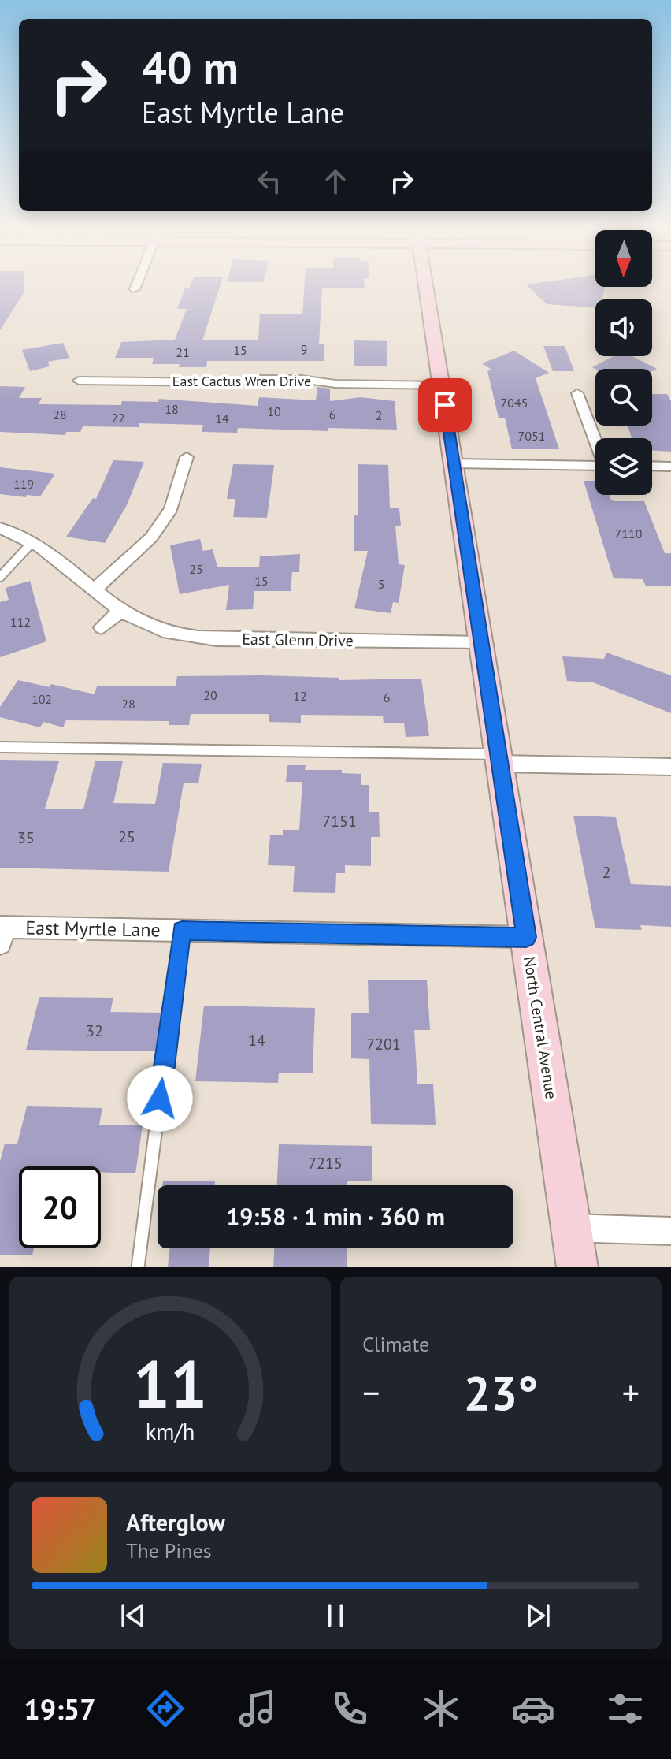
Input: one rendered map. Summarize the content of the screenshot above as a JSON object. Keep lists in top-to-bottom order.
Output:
{
  "streets": {
    "main road": ["North Central Avenue"],
    "street": ["East Cactus Wren Drive", "East Glenn Drive", "East Myrtle Lane"]
  },
  "crossings": [
    ["East Cactus Wren Drive", "North Central Avenue"],
    ["East Glenn Drive", "North Central Avenue"],
    ["East Myrtle Lane", "North Central Avenue"]
  ],
  "house_numbers": [
    "9",
    "15",
    "21",
    "7045",
    "18",
    "10",
    "28",
    "6",
    "2",
    "22",
    "14",
    "7051",
    "119",
    "7110",
    "25",
    "15",
    "5",
    "112",
    "20",
    "12",
    "6",
    "102",
    "28",
    "7151",
    "25",
    "35",
    "2",
    "32",
    "14",
    "7201",
    "7215"
  ],
  "north": "bottom",
  "page": {
    "turn": ["40 m", "East Myrtle Lane"],
    "limit": "20",
    "trip": "19:58 · 1 min · 360 m",
    "tile": "Climate",
    "heat": ["−", "23°", "+"],
    "song": ["Afterglow", "The Pines"],
    "tabs": "19:57",
    "gauge": ["11", "km/h"]
  }
}
